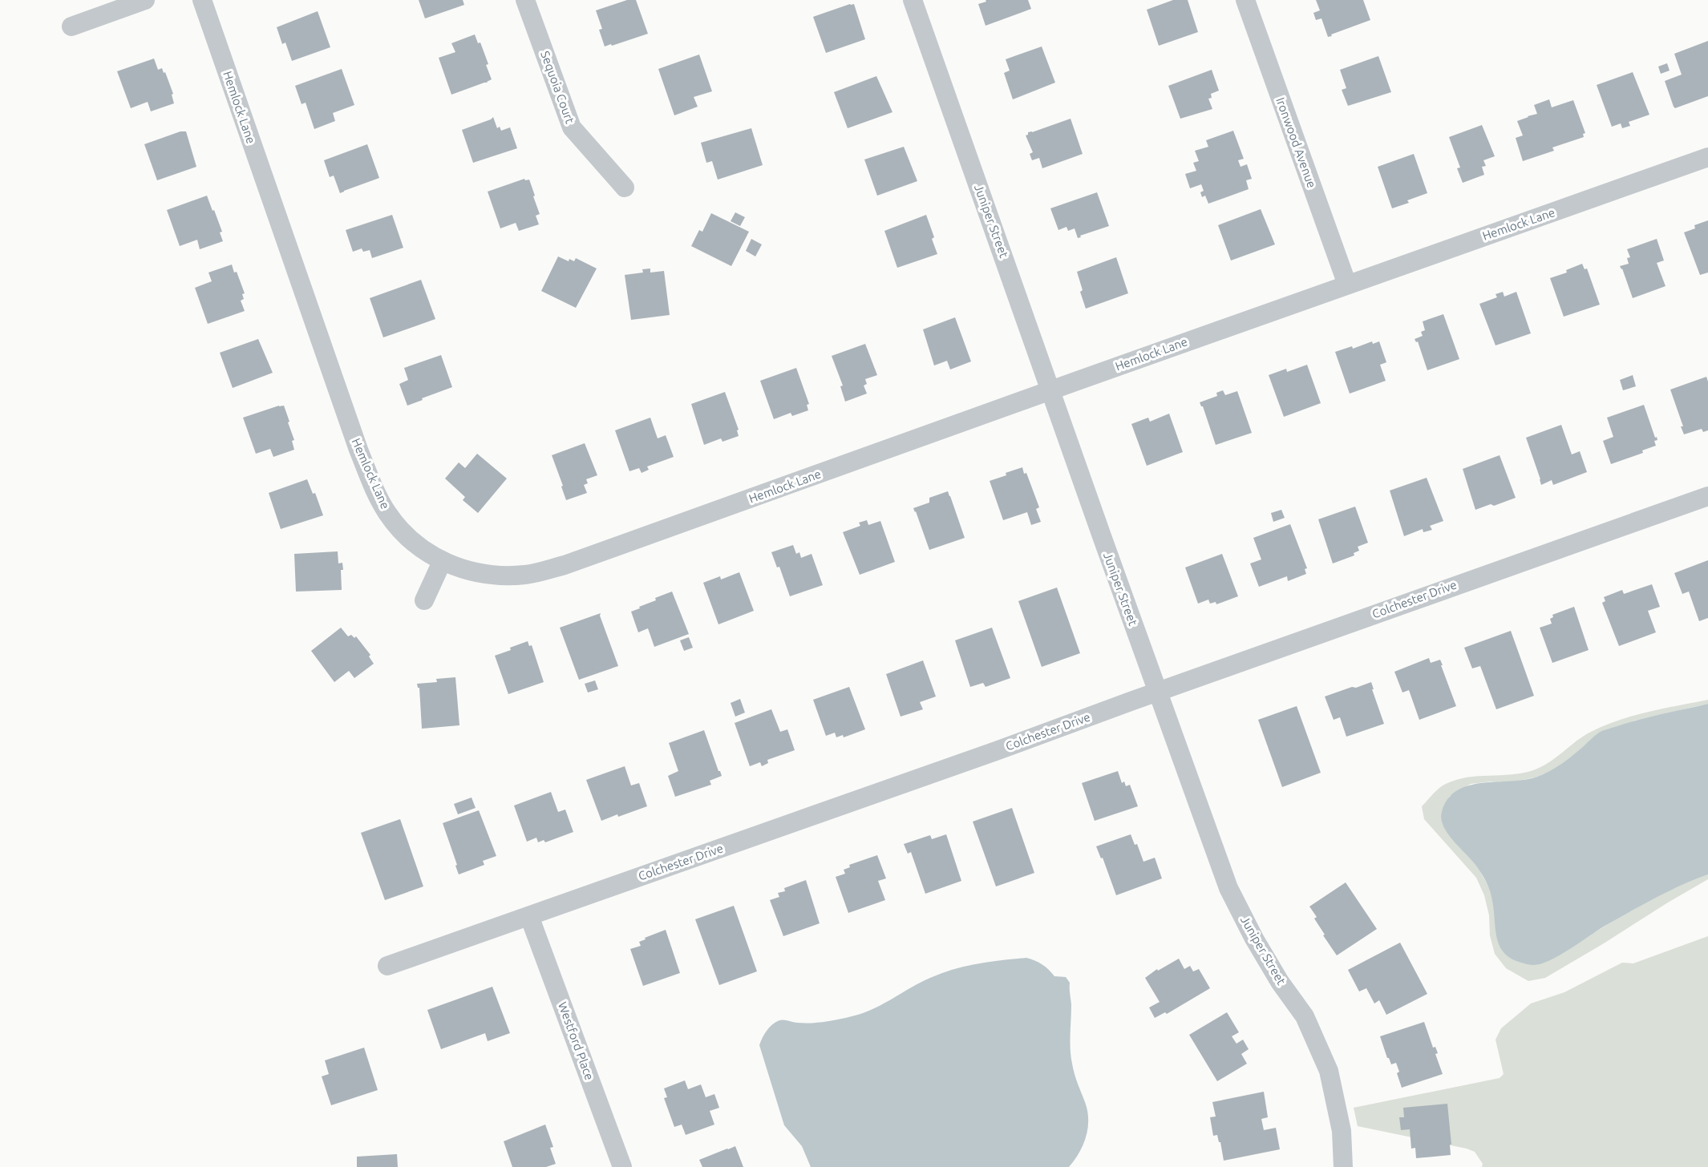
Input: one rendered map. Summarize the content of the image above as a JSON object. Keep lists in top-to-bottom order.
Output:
{
  "streets": {
    "street": [
      "Sequoia Court",
      "Hemlock Lane",
      "Ironwood Avenue",
      "Juniper Street",
      "Colchester Drive",
      "Westford Place"
    ]
  },
  "crossings": [
    ["Hemlock Lane", "Ironwood Avenue"],
    ["Hemlock Lane", "Juniper Street"],
    ["Juniper Street", "Colchester Drive"],
    ["Colchester Drive", "Westford Place"]
  ]
}
